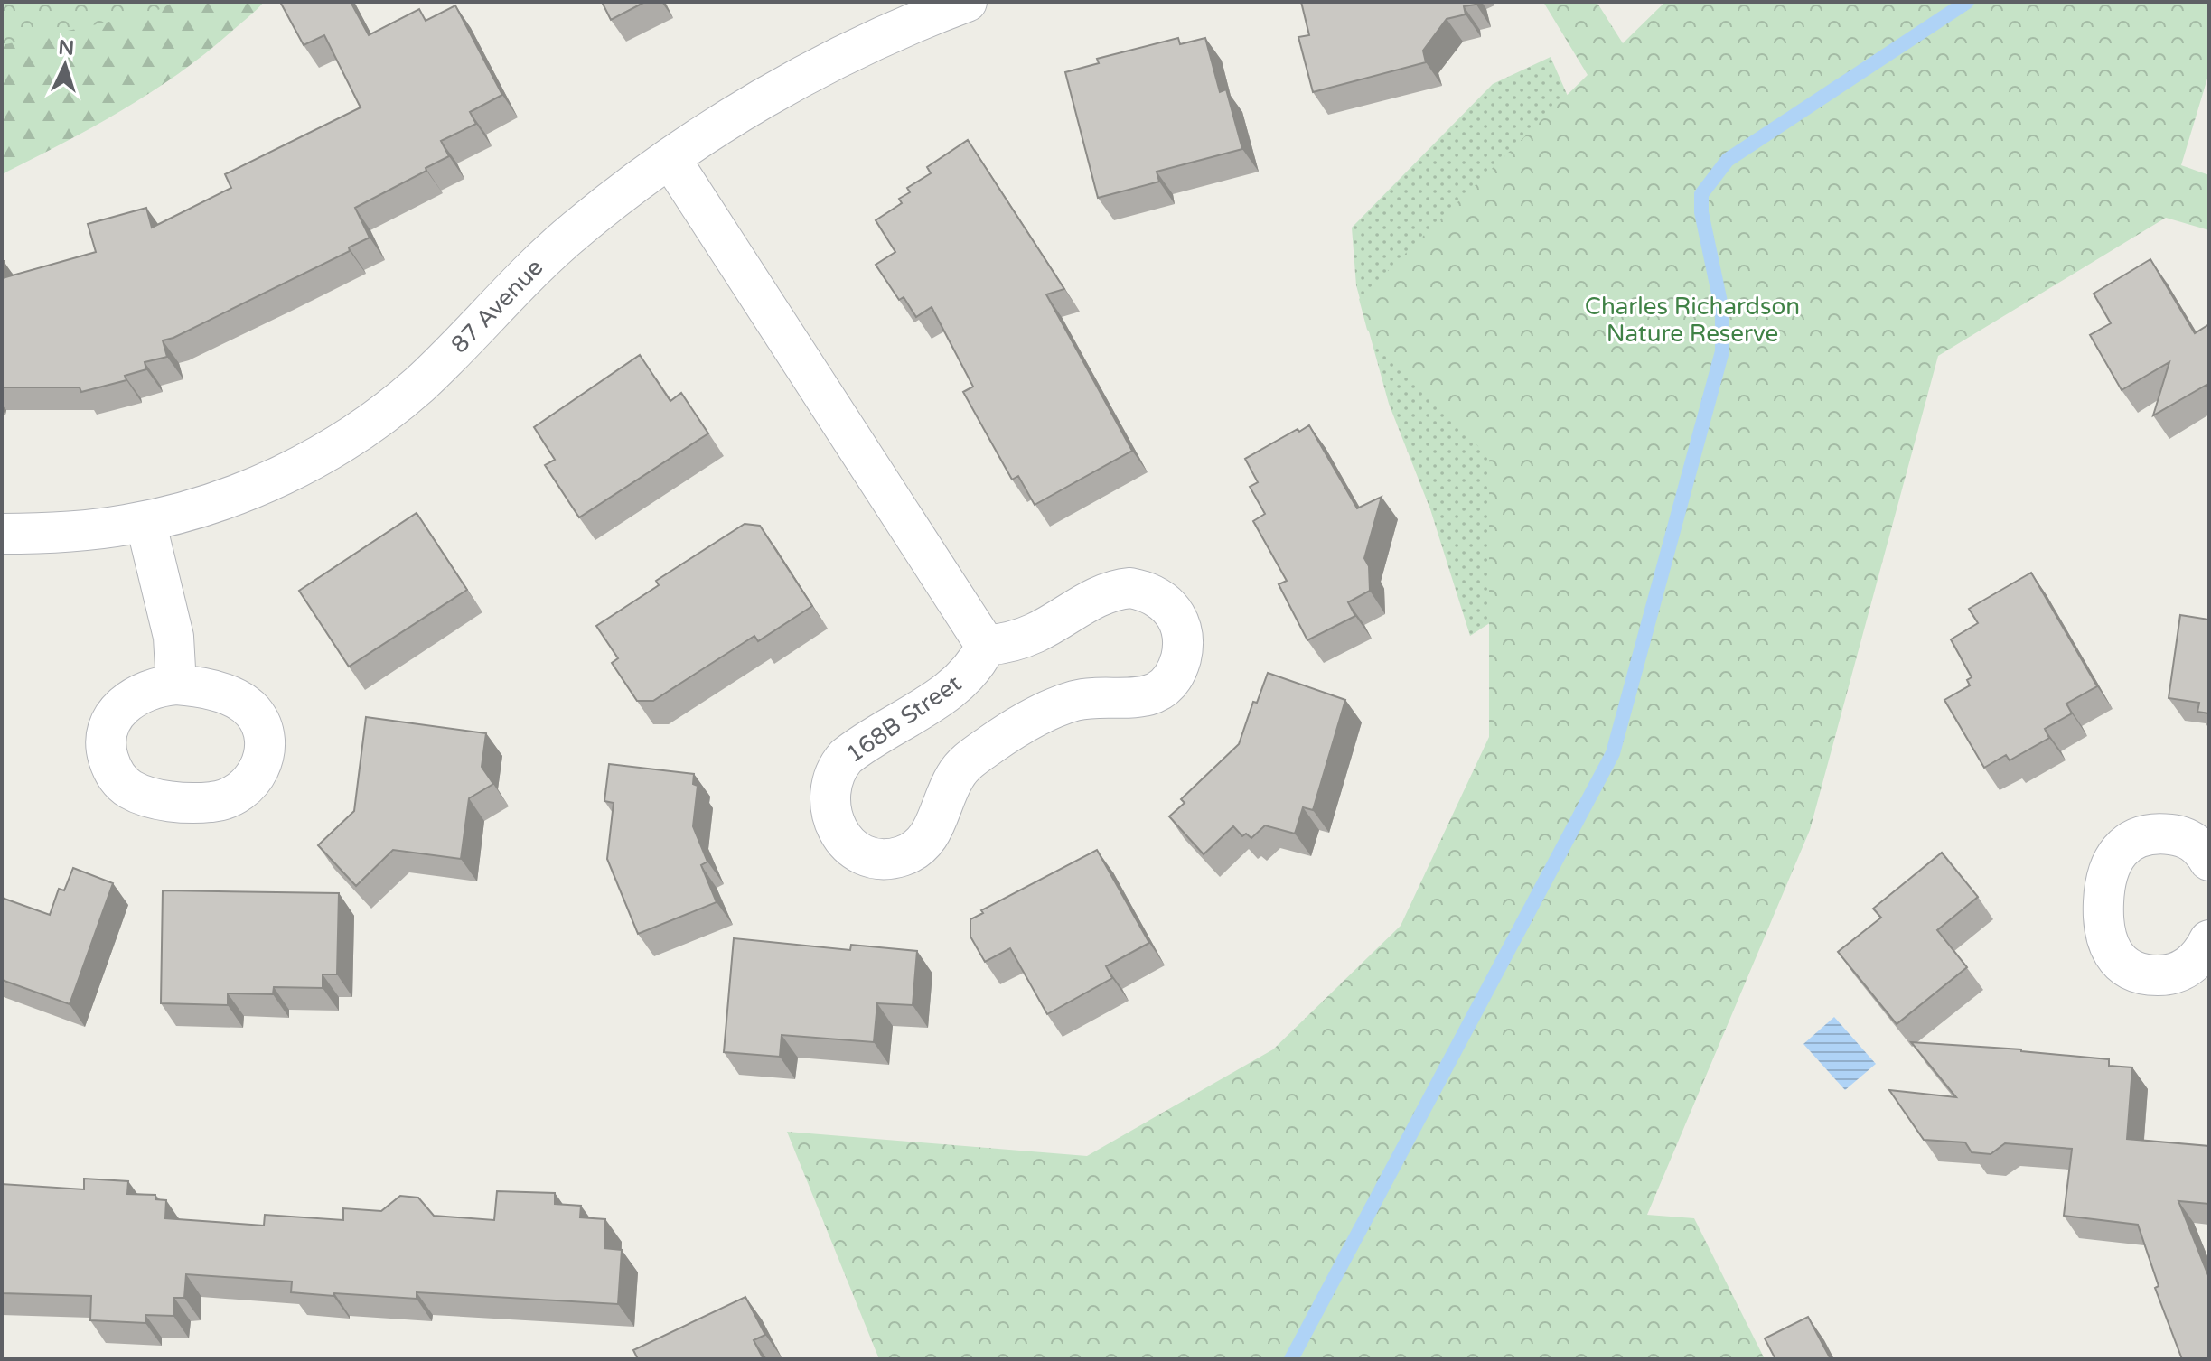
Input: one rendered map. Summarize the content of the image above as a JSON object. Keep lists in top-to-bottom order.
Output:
{
  "streets": {
    "street": ["87 Avenue", "168B Street"]
  },
  "parks": ["Charles Richardson Nature Reserve"],
  "north": "top"
}
